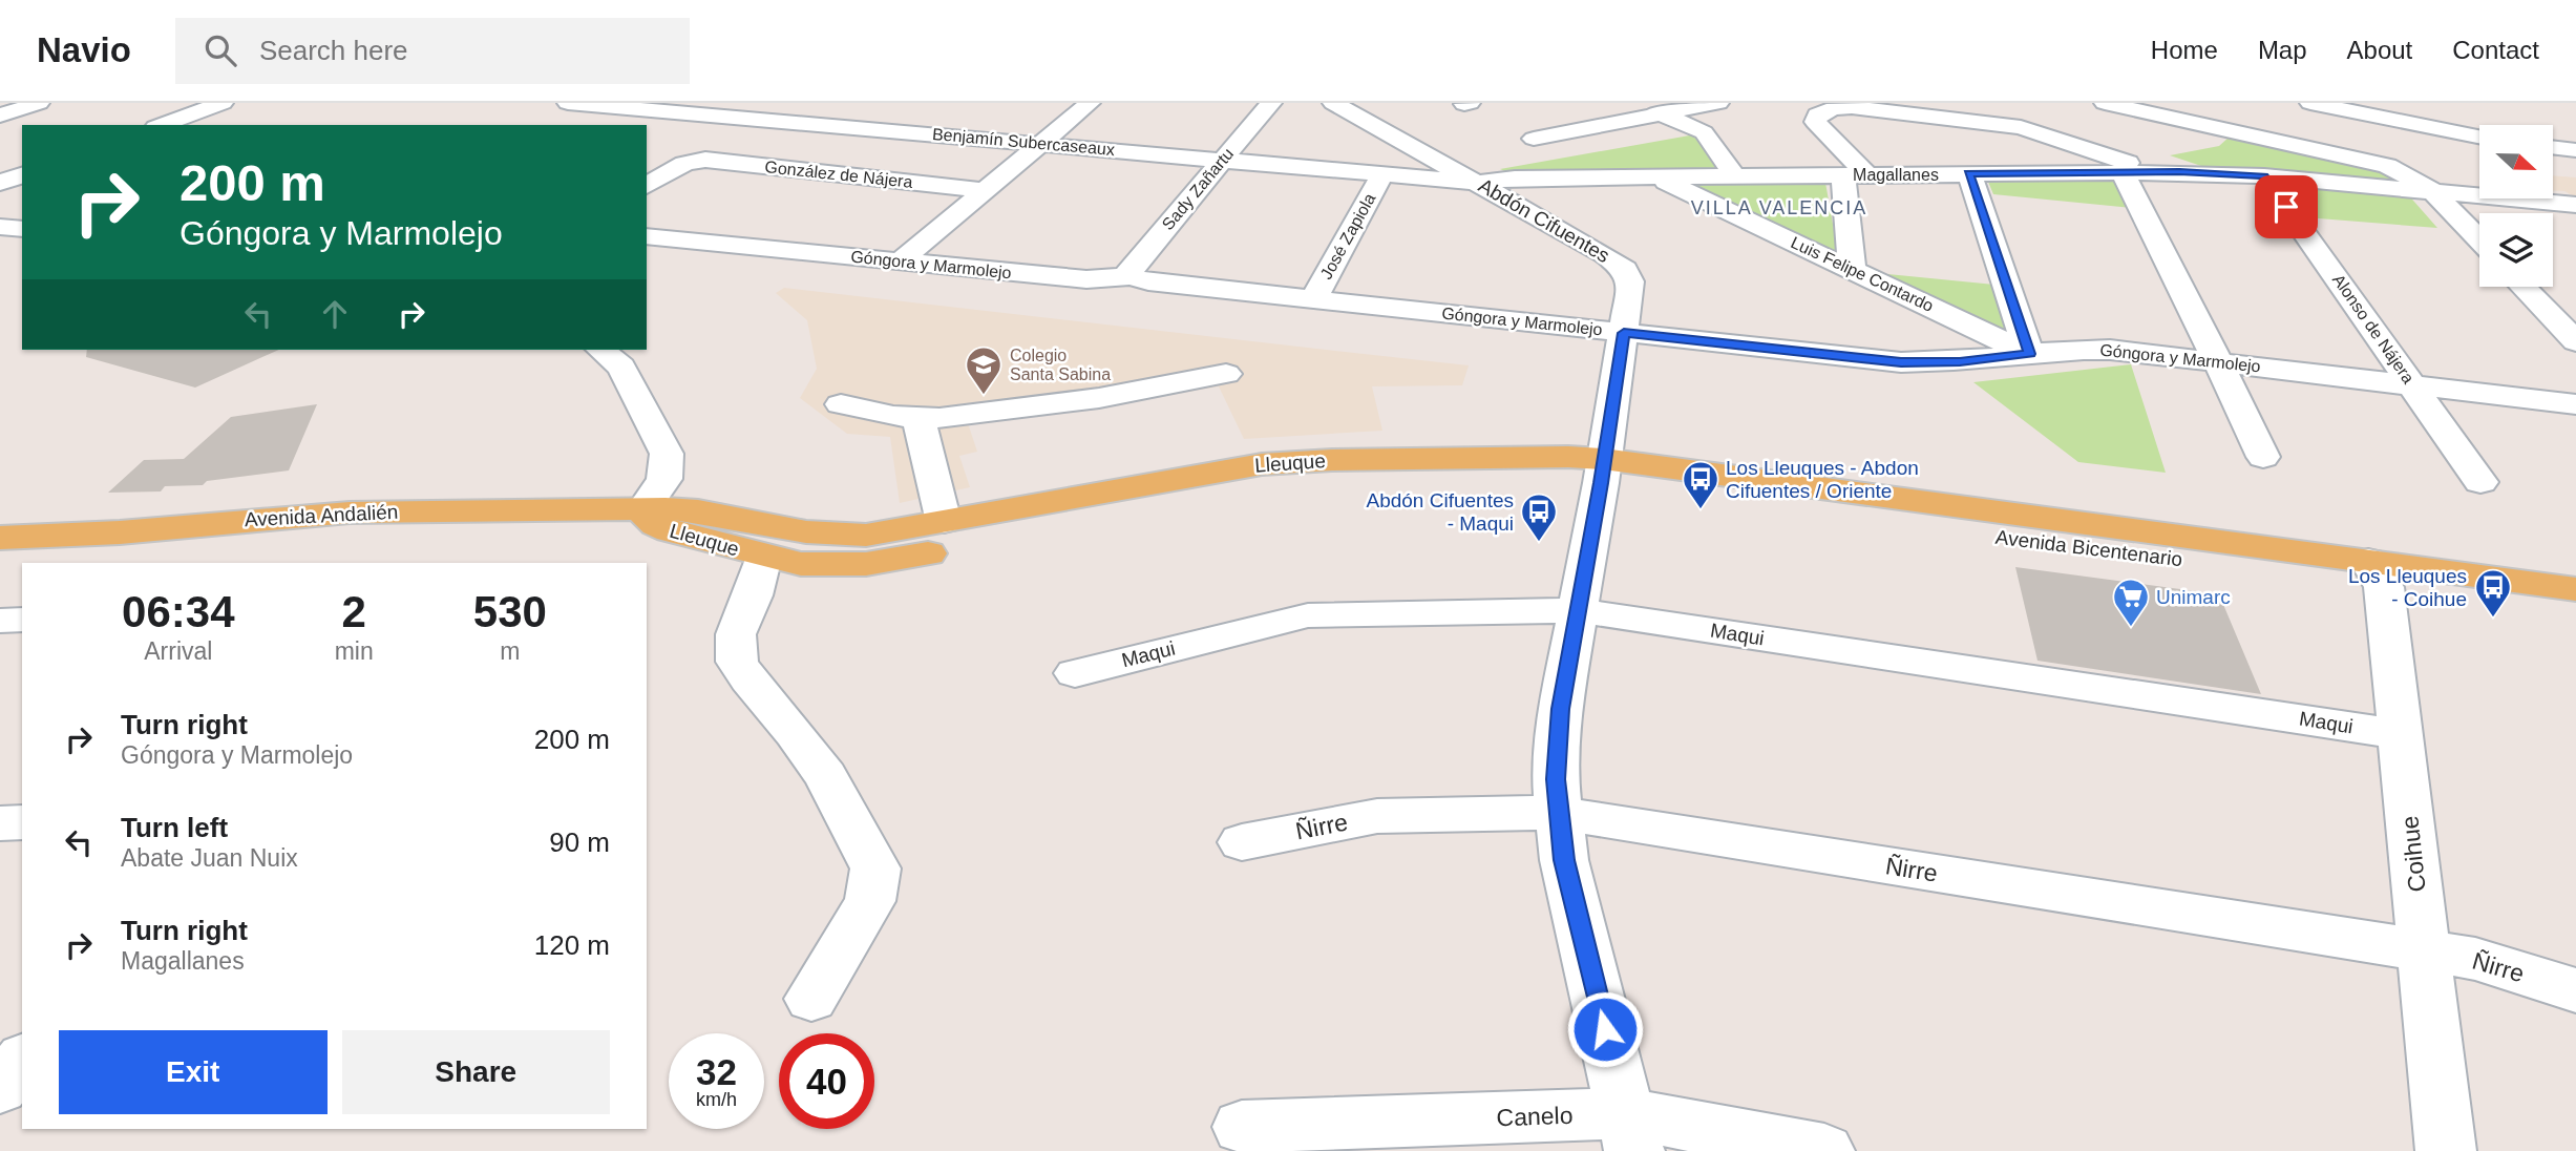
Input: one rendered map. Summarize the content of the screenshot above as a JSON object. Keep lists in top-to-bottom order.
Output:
{
  "streets": {
    "main road": ["Lleuque", "Avenida Andalién", "Avenida Bicentenario"],
    "street": [
      "Benjamín Subercaseaux",
      "González de Nájera",
      "Magallanes",
      "Sady Zañartu",
      "Abdón Cifuentes",
      "José Zapiola",
      "Góngora y Marmolejo",
      "Luis Felipe Contardo",
      "Alonso de Nájera",
      "Maqui",
      "Ñirre",
      "Coihue",
      "Canelo"
    ]
  },
  "crossings": [
    ["Benjamín Subercaseaux", "Magallanes"],
    ["Benjamín Subercaseaux", "Sady Zañartu"],
    ["Benjamín Subercaseaux", "Abdón Cifuentes"],
    ["Benjamín Subercaseaux", "José Zapiola"],
    ["Magallanes", "Abdón Cifuentes"],
    ["Magallanes", "Luis Felipe Contardo"],
    ["Magallanes", "Alonso de Nájera"],
    ["Sady Zañartu", "Góngora y Marmolejo"],
    ["Abdón Cifuentes", "Góngora y Marmolejo"],
    ["Abdón Cifuentes", "Lleuque"],
    ["Abdón Cifuentes", "Avenida Bicentenario"],
    ["Abdón Cifuentes", "Maqui"],
    ["Abdón Cifuentes", "Ñirre"],
    ["Abdón Cifuentes", "Canelo"],
    ["José Zapiola", "Góngora y Marmolejo"],
    ["Góngora y Marmolejo", "Luis Felipe Contardo"],
    ["Góngora y Marmolejo", "Alonso de Nájera"],
    ["Lleuque", "Avenida Andalién"],
    ["Lleuque", "Avenida Bicentenario"],
    ["Avenida Bicentenario", "Coihue"],
    ["Maqui", "Coihue"],
    ["Ñirre", "Coihue"]
  ],
  "districts": ["VILLA VALENCIA"],
  "places": {
    "school or university": ["Colegio Santa Sabina"],
    "bus stop": ["Los Lleuques - Abdon Cifuentes / Oriente", "Abdón Cifuentes - Maqui", "Los Lleuques - Coihue"],
    "supermarket": ["Unimarc"]
  },
  "north": "right",
  "page": {
    "header": "Navio",
    "search": "Search here",
    "nav": [
      "Home",
      "Map",
      "About",
      "Contact"
    ],
    "turn": ["200 m", "Góngora y Marmolejo"],
    "eta": [
      "06:34",
      "Arrival",
      "2",
      "min",
      "530",
      "m"
    ],
    "list": [
      {
        "name": "Turn right",
        "note": "Góngora y Marmolejo",
        "value": "200 m"
      },
      {
        "name": "Turn left",
        "note": "Abate Juan Nuix",
        "value": "90 m"
      },
      {
        "name": "Turn right",
        "note": "Magallanes",
        "value": "120 m"
      }
    ],
    "buttons": ["Exit", "Share"],
    "speed": "32 km/h",
    "limit": "40"
  }
}
